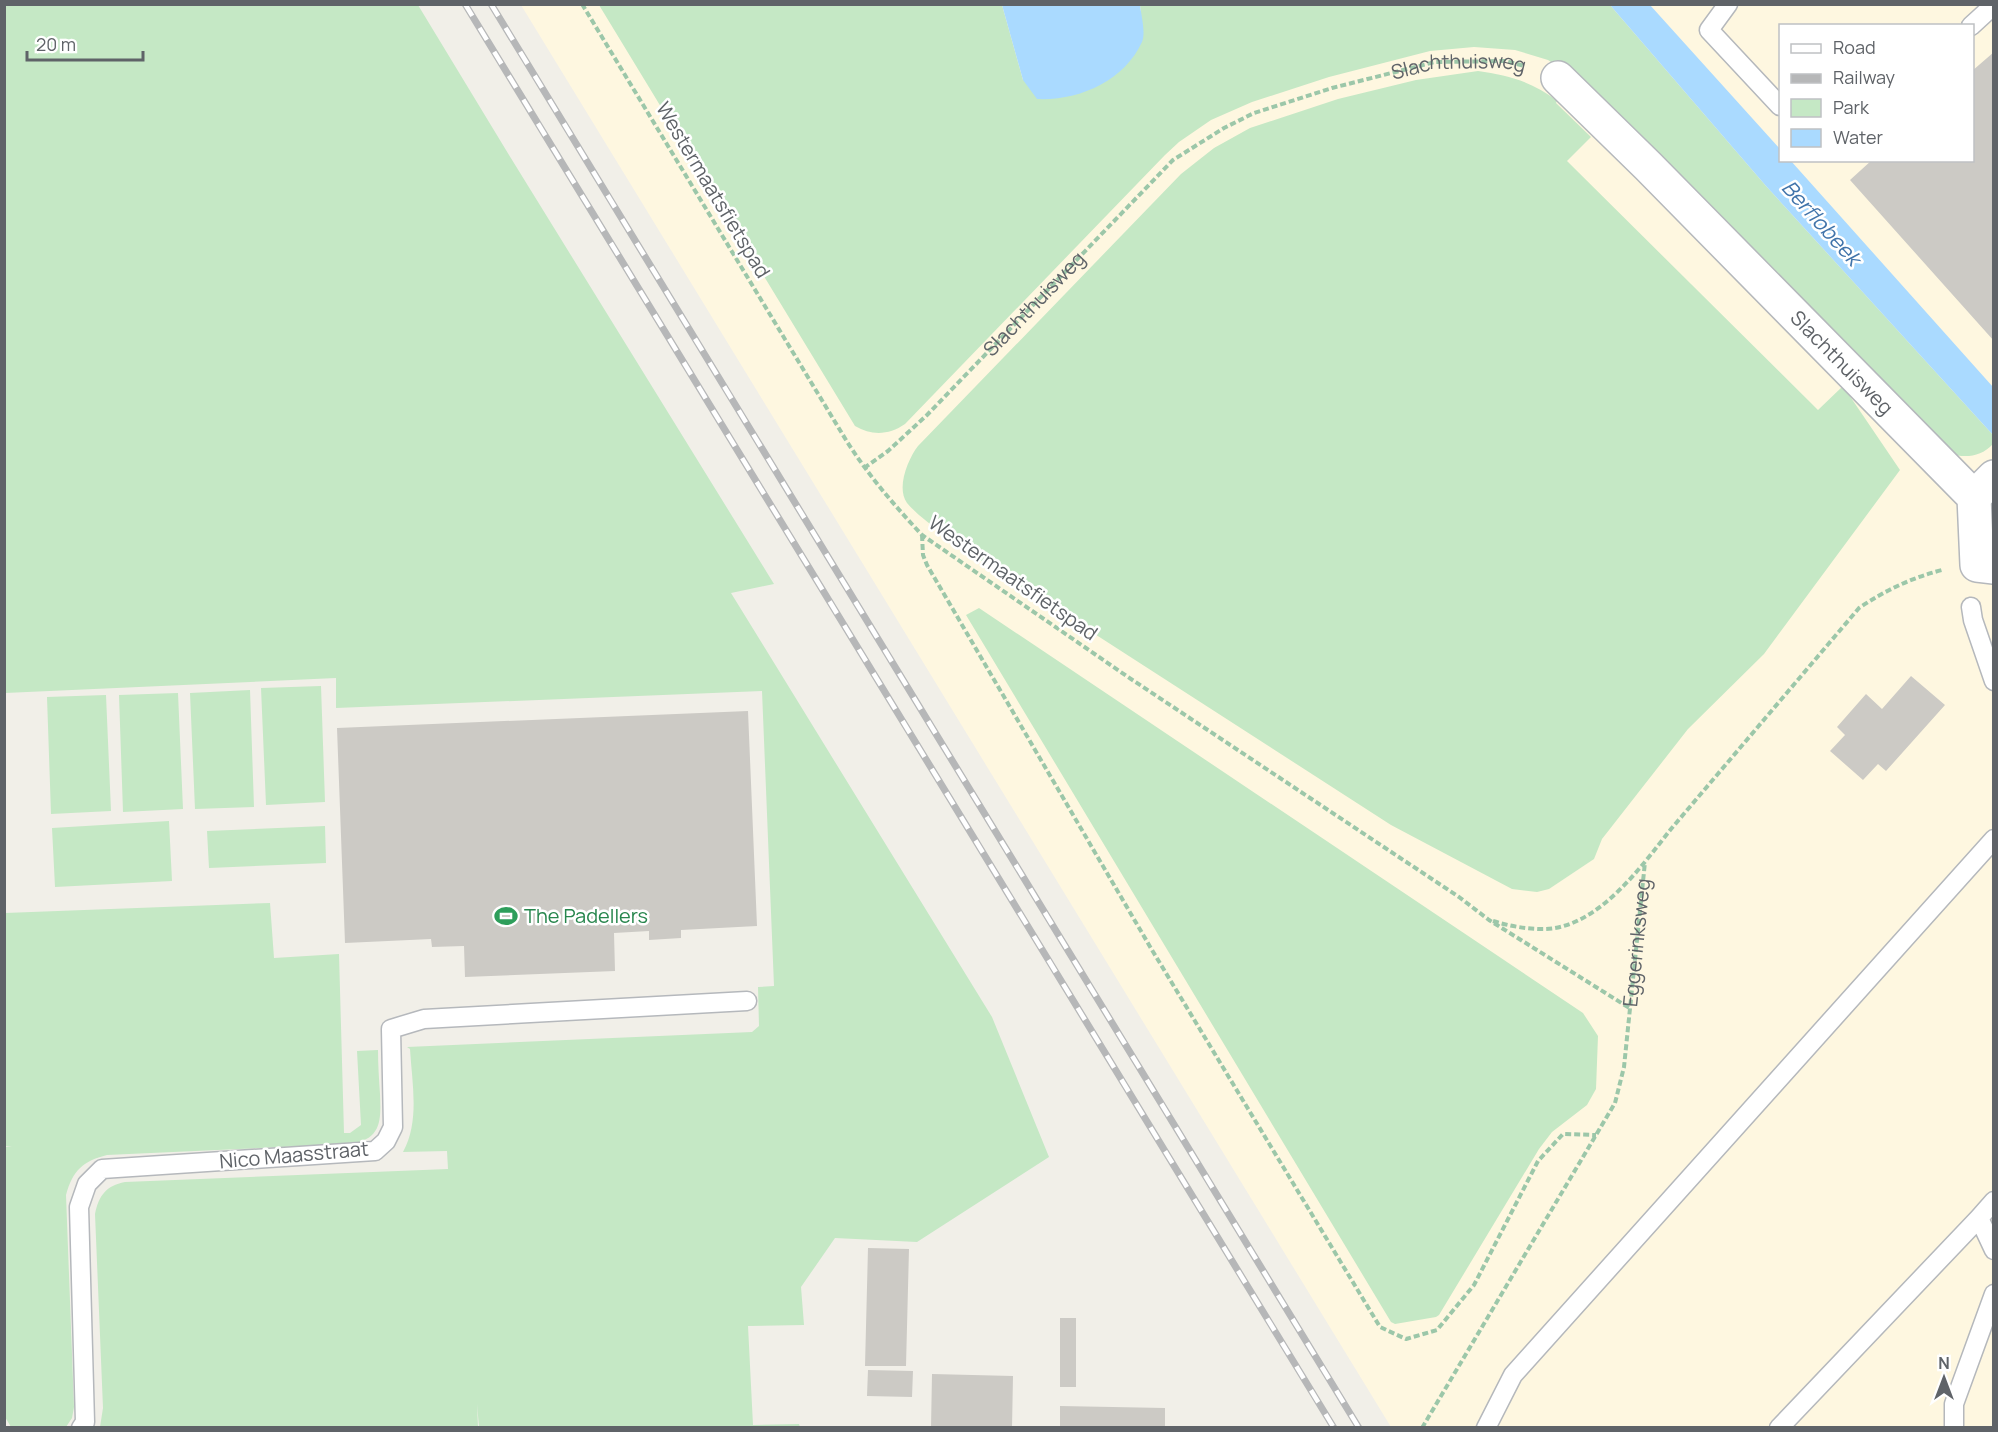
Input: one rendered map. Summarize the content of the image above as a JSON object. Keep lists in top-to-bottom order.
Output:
{
  "streets": {
    "street": ["Slachthuisweg"],
    "lane": ["Nico Maasstraat"],
    "path": ["Westermaatsfietspad", "Eggerinksweg"]
  },
  "crossings": [
    ["Slachthuisweg", "Westermaatsfietspad"],
    ["Slachthuisweg", "Eggerinksweg"],
    ["Westermaatsfietspad", "Eggerinksweg"]
  ],
  "water": ["Berflobeek"],
  "places": {
    "sports": ["The Padellers"]
  },
  "legend": [
    "Road",
    "Railway",
    "Park",
    "Water"
  ],
  "scale_bar": "20 m",
  "north": "top"
}
